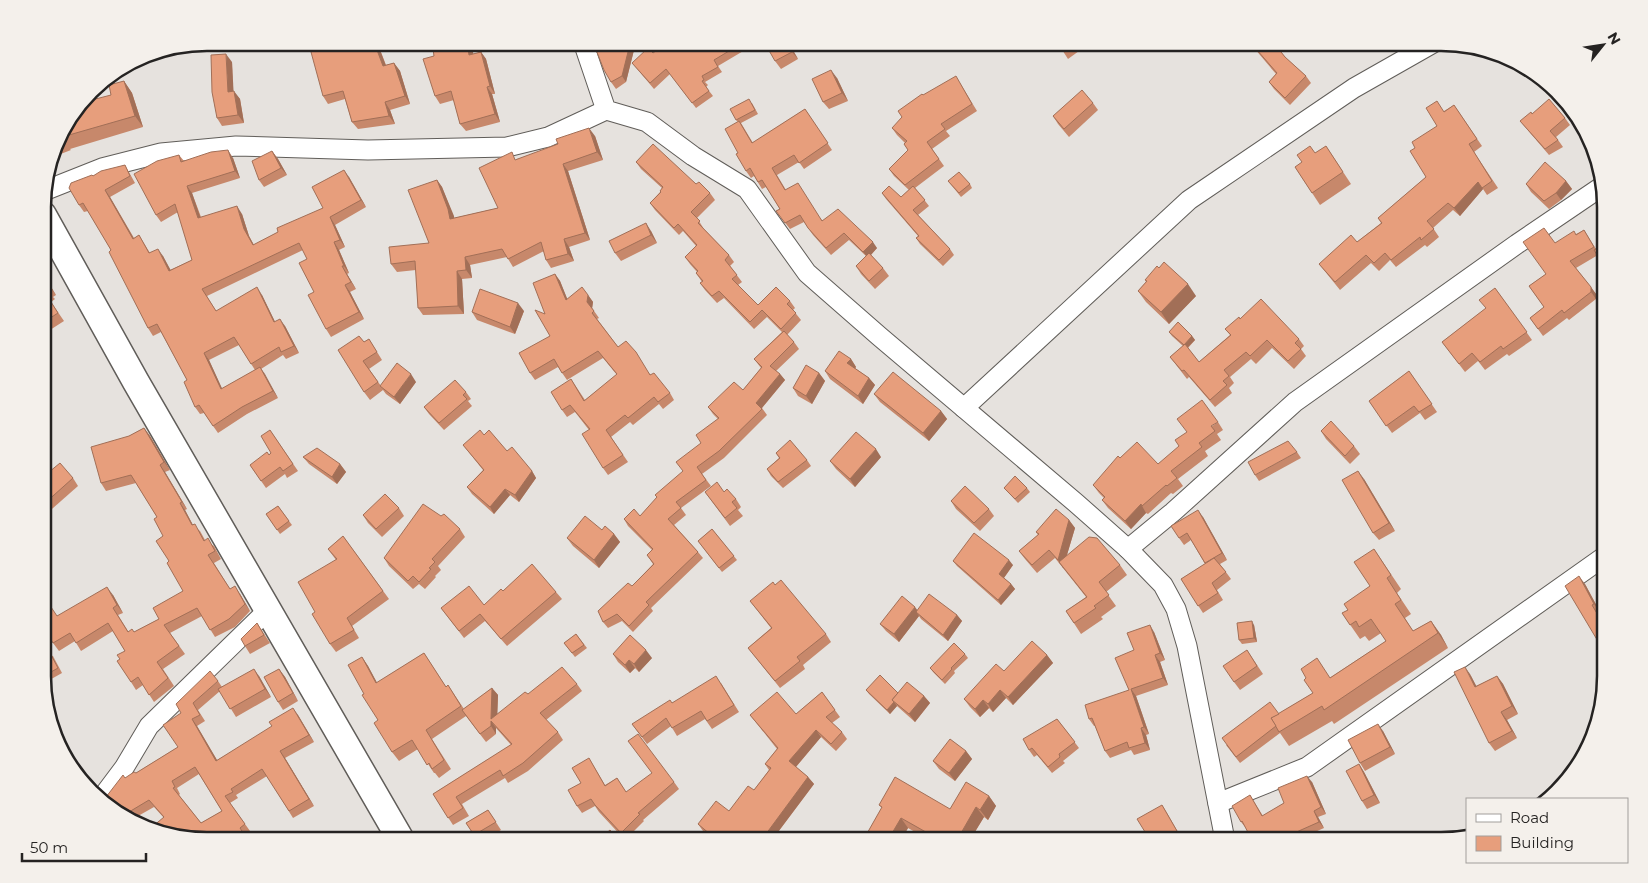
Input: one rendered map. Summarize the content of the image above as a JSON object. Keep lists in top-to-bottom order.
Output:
{
  "legend": ["Road", "Building"],
  "scale_bar": "50 m",
  "north": "top right"
}
